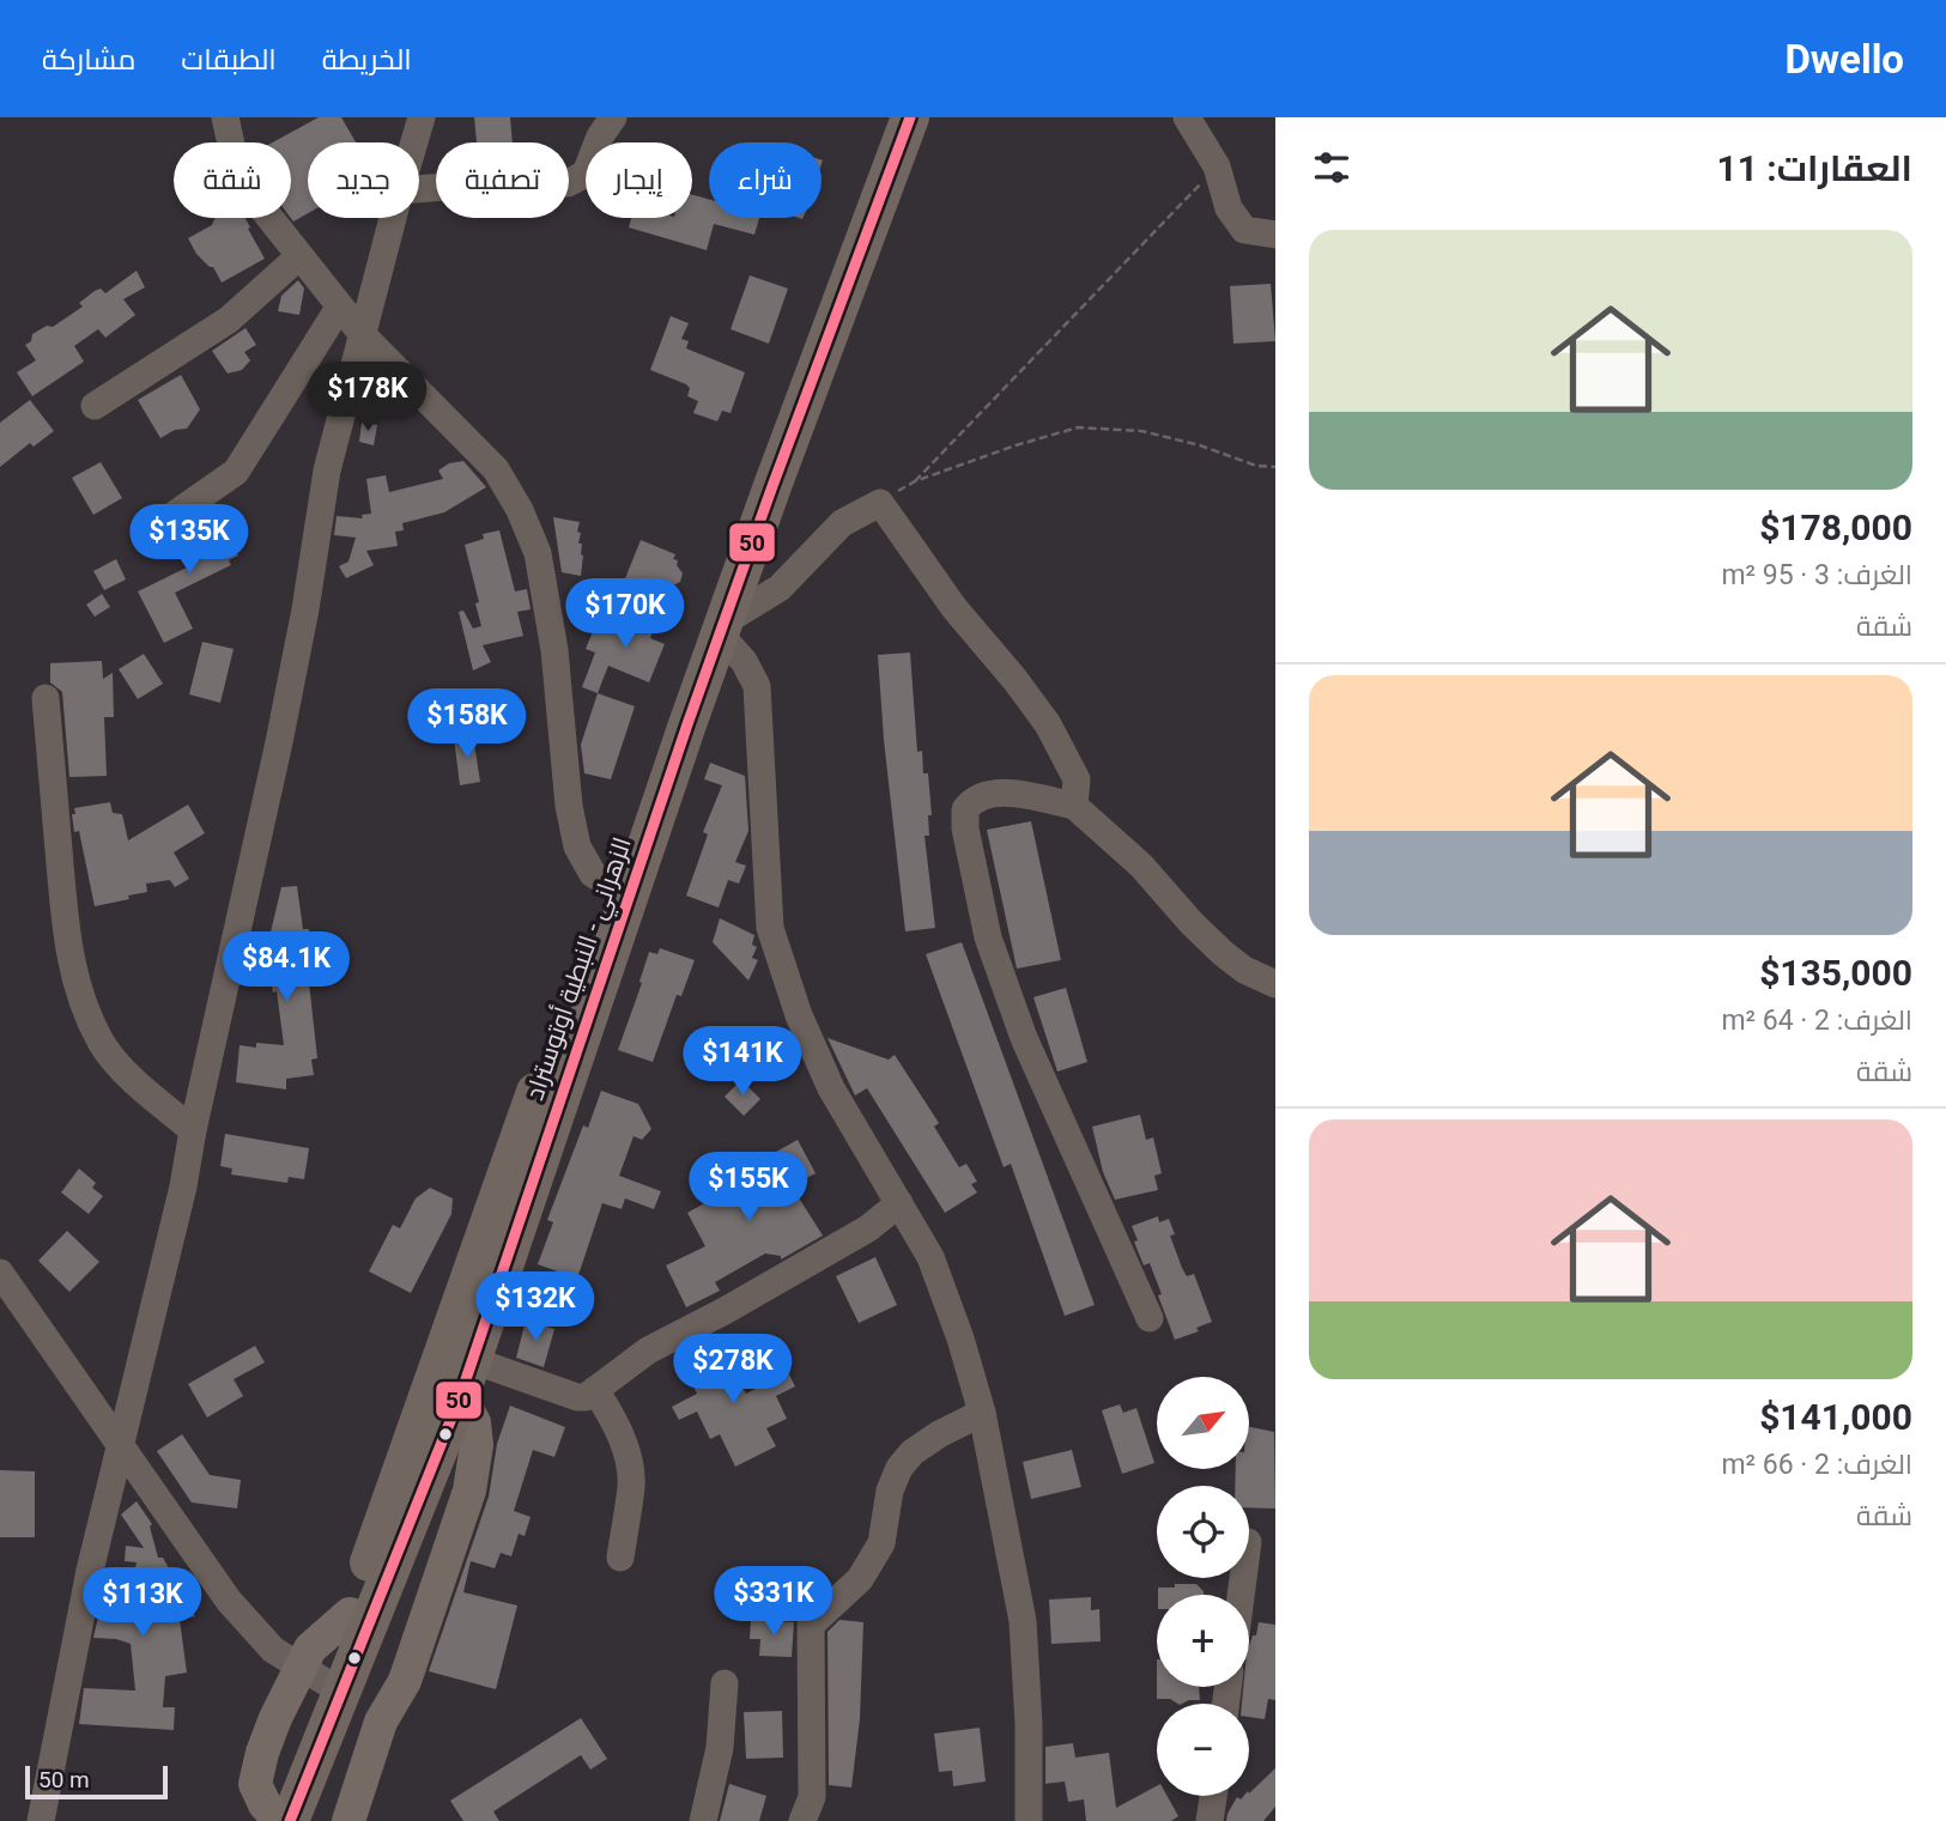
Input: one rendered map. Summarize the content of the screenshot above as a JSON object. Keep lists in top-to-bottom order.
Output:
{
  "streets": {
    "highway": ["الزهراني - النبطية أوتوستراد"]
  },
  "lines": ["transit line 50"],
  "scale_bar": "50 m",
  "north": "top right",
  "page": {
    "header": "Dwello",
    "nav": ["الخريطة", "الطبقات", "مشاركة"],
    "heading": "العقارات: 11",
    "chip": [
      "شراء",
      "إيجار",
      "تصفية",
      "جديد",
      "شقة"
    ],
    "list": [
      {
        "name": "$178,000",
        "note": "الغرف: 3 · 95 m² · شقة"
      },
      {
        "name": "$135,000",
        "note": "الغرف: 2 · 64 m² · شقة"
      },
      {
        "name": "$141,000",
        "note": "الغرف: 2 · 66 m² · شقة"
      }
    ],
    "price": [
      "$178K",
      "$135K",
      "$170K",
      "$158K",
      "$84.1K",
      "$141K",
      "$155K",
      "$132K",
      "$278K",
      "$331K",
      "$113K"
    ],
    "map_buttons": ["+", "−"],
    "scale": "50 m"
  }
}
